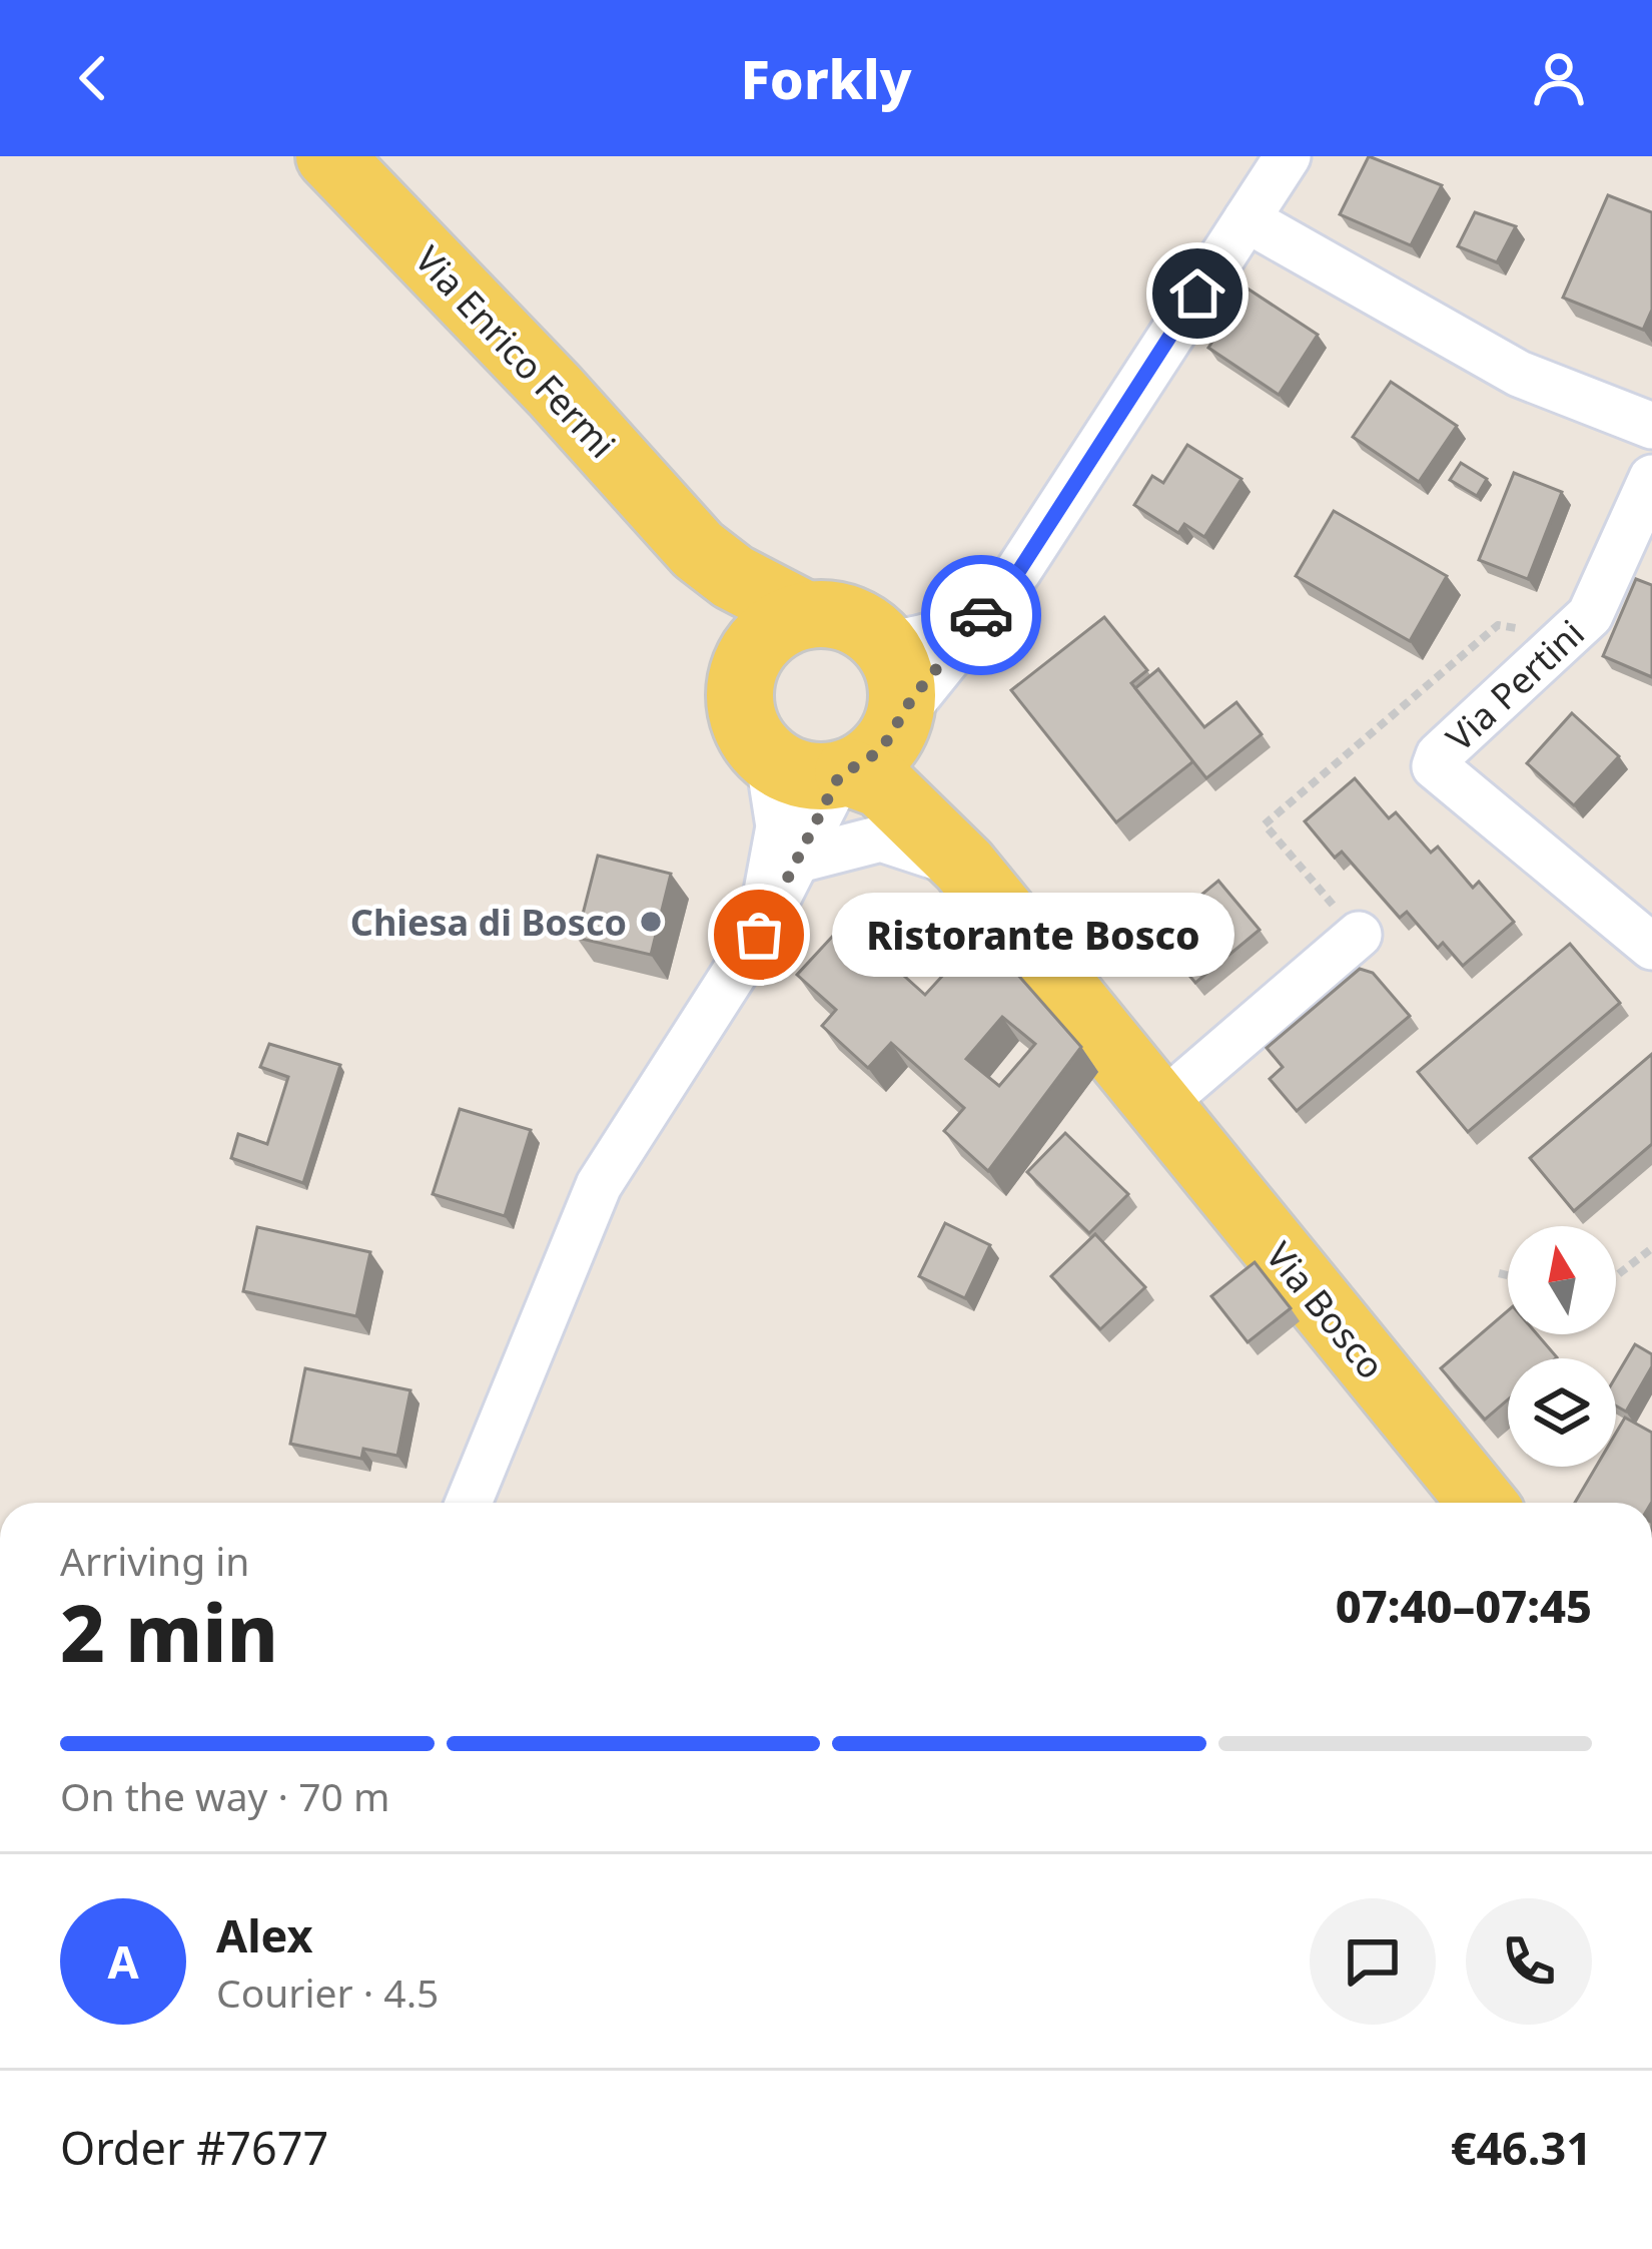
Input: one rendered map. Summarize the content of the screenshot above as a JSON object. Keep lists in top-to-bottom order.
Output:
{
  "streets": {
    "main road": ["Via Enrico Fermi", "Via Bosco"],
    "street": ["Via Pertini"]
  },
  "crossings": [
    ["Via Enrico Fermi", "Via Bosco"]
  ],
  "places": ["Chiesa di Bosco", "Ristorante Bosco"],
  "north": "top",
  "page": {
    "header": "Forkly",
    "bubble": "Ristorante Bosco",
    "heading": ["2 min", "Arriving in", "07:40–07:45"],
    "panel": [
      "Alex",
      "Courier · 4.5",
      "Order #7677",
      "€46.31"
    ],
    "bar": "On the way · 70 m",
    "round": "A"
  }
}
